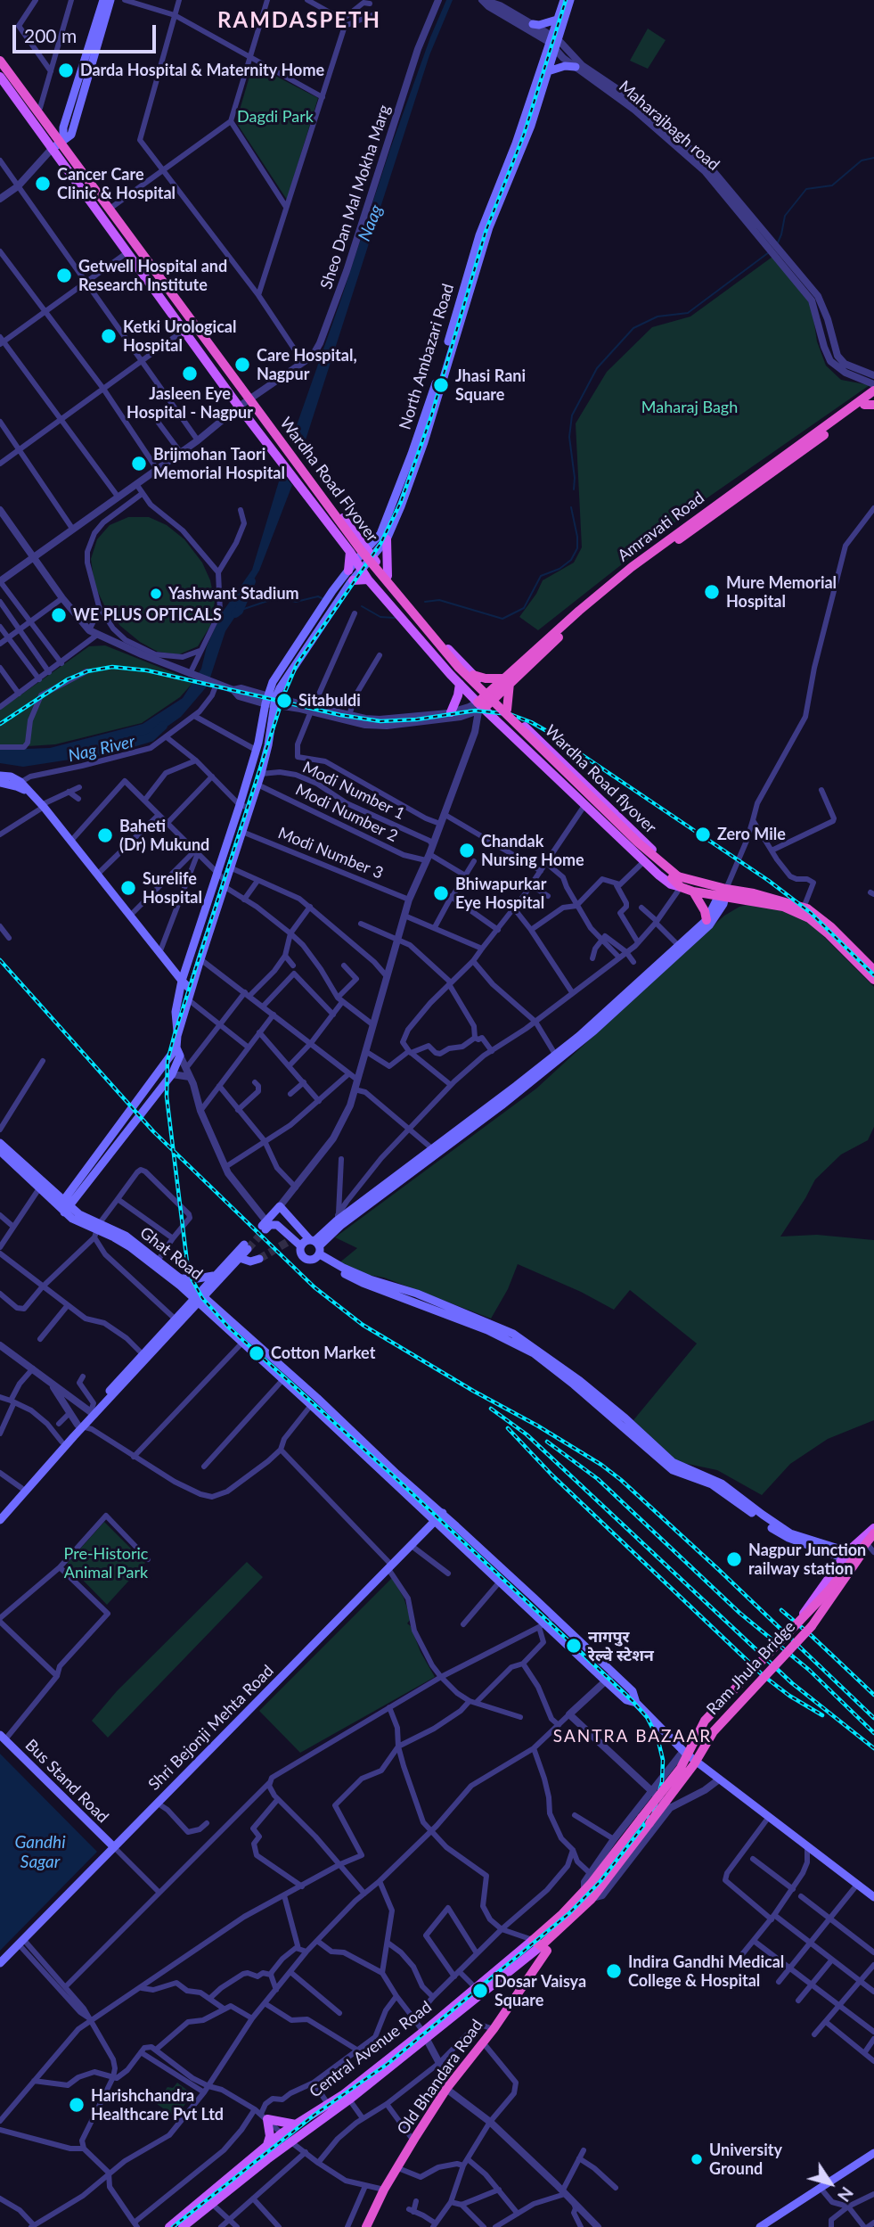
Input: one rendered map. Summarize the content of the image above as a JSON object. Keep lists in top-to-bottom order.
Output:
{
  "streets": {
    "highway": [
      "Wardha Road Flyover",
      "Amravati Road",
      "Ram Jhula Bridge",
      "Central Avenue Road",
      "Old Bhandara Road"
    ],
    "main road": [
      "North Ambazari Road",
      "Wardha Road flyover",
      "Ghat Road",
      "Shri Bejonji Mehta Road",
      "Bus Stand Road"
    ],
    "street": [
      "Maharajbagh road",
      "Sheo Dan Mal Mokha Marg",
      "Modi Number 1",
      "Modi Number 2",
      "Modi Number 3"
    ]
  },
  "crossings": [
    ["Maharajbagh road", "North Ambazari Road"],
    ["Sheo Dan Mal Mokha Marg", "Wardha Road flyover"],
    ["North Ambazari Road", "Wardha Road flyover"],
    ["Wardha Road Flyover", "Wardha Road flyover"],
    ["Amravati Road", "Wardha Road flyover"],
    ["Ghat Road", "Shri Bejonji Mehta Road"],
    ["Ram Jhula Bridge", "Central Avenue Road"],
    ["Shri Bejonji Mehta Road", "Bus Stand Road"],
    ["Central Avenue Road", "Old Bhandara Road"]
  ],
  "districts": ["RAMDASPETH", "SANTRA BAZAAR"],
  "water": ["Naag", "Nag River", "Gandhi Sagar"],
  "parks": ["Dagdi Park", "Maharaj Bagh", "Pre-Historic Animal Park"],
  "places": [
    "Darda Hospital & Maternity Home",
    "Cancer Care Clinic & Hospital",
    "Getwell Hospital and Research Institute",
    "Ketki Urological Hospital",
    "Care Hospital, Nagpur",
    "Jasleen Eye Hospital - Nagpur",
    "Jhasi Rani Square",
    "Brijmohan Taori Memorial Hospital",
    "Mure Memorial Hospital",
    "Yashwant Stadium",
    "WE PLUS OPTICALS",
    "Sitabuldi",
    "Zero Mile",
    "Baheti (Dr) Mukund",
    "Chandak Nursing Home",
    "Surelife Hospital",
    "Bhiwapurkar Eye Hospital",
    "Cotton Market",
    "Nagpur Junction railway station",
    "नागपुर रेल्वे स्टेशन",
    "Indira Gandhi Medical College & Hospital",
    "Dosar Vaisya Square",
    "Harishchandra Healthcare Pvt Ltd",
    "University Ground"
  ],
  "scale_bar": "200 m",
  "north": "bottom right"
}
